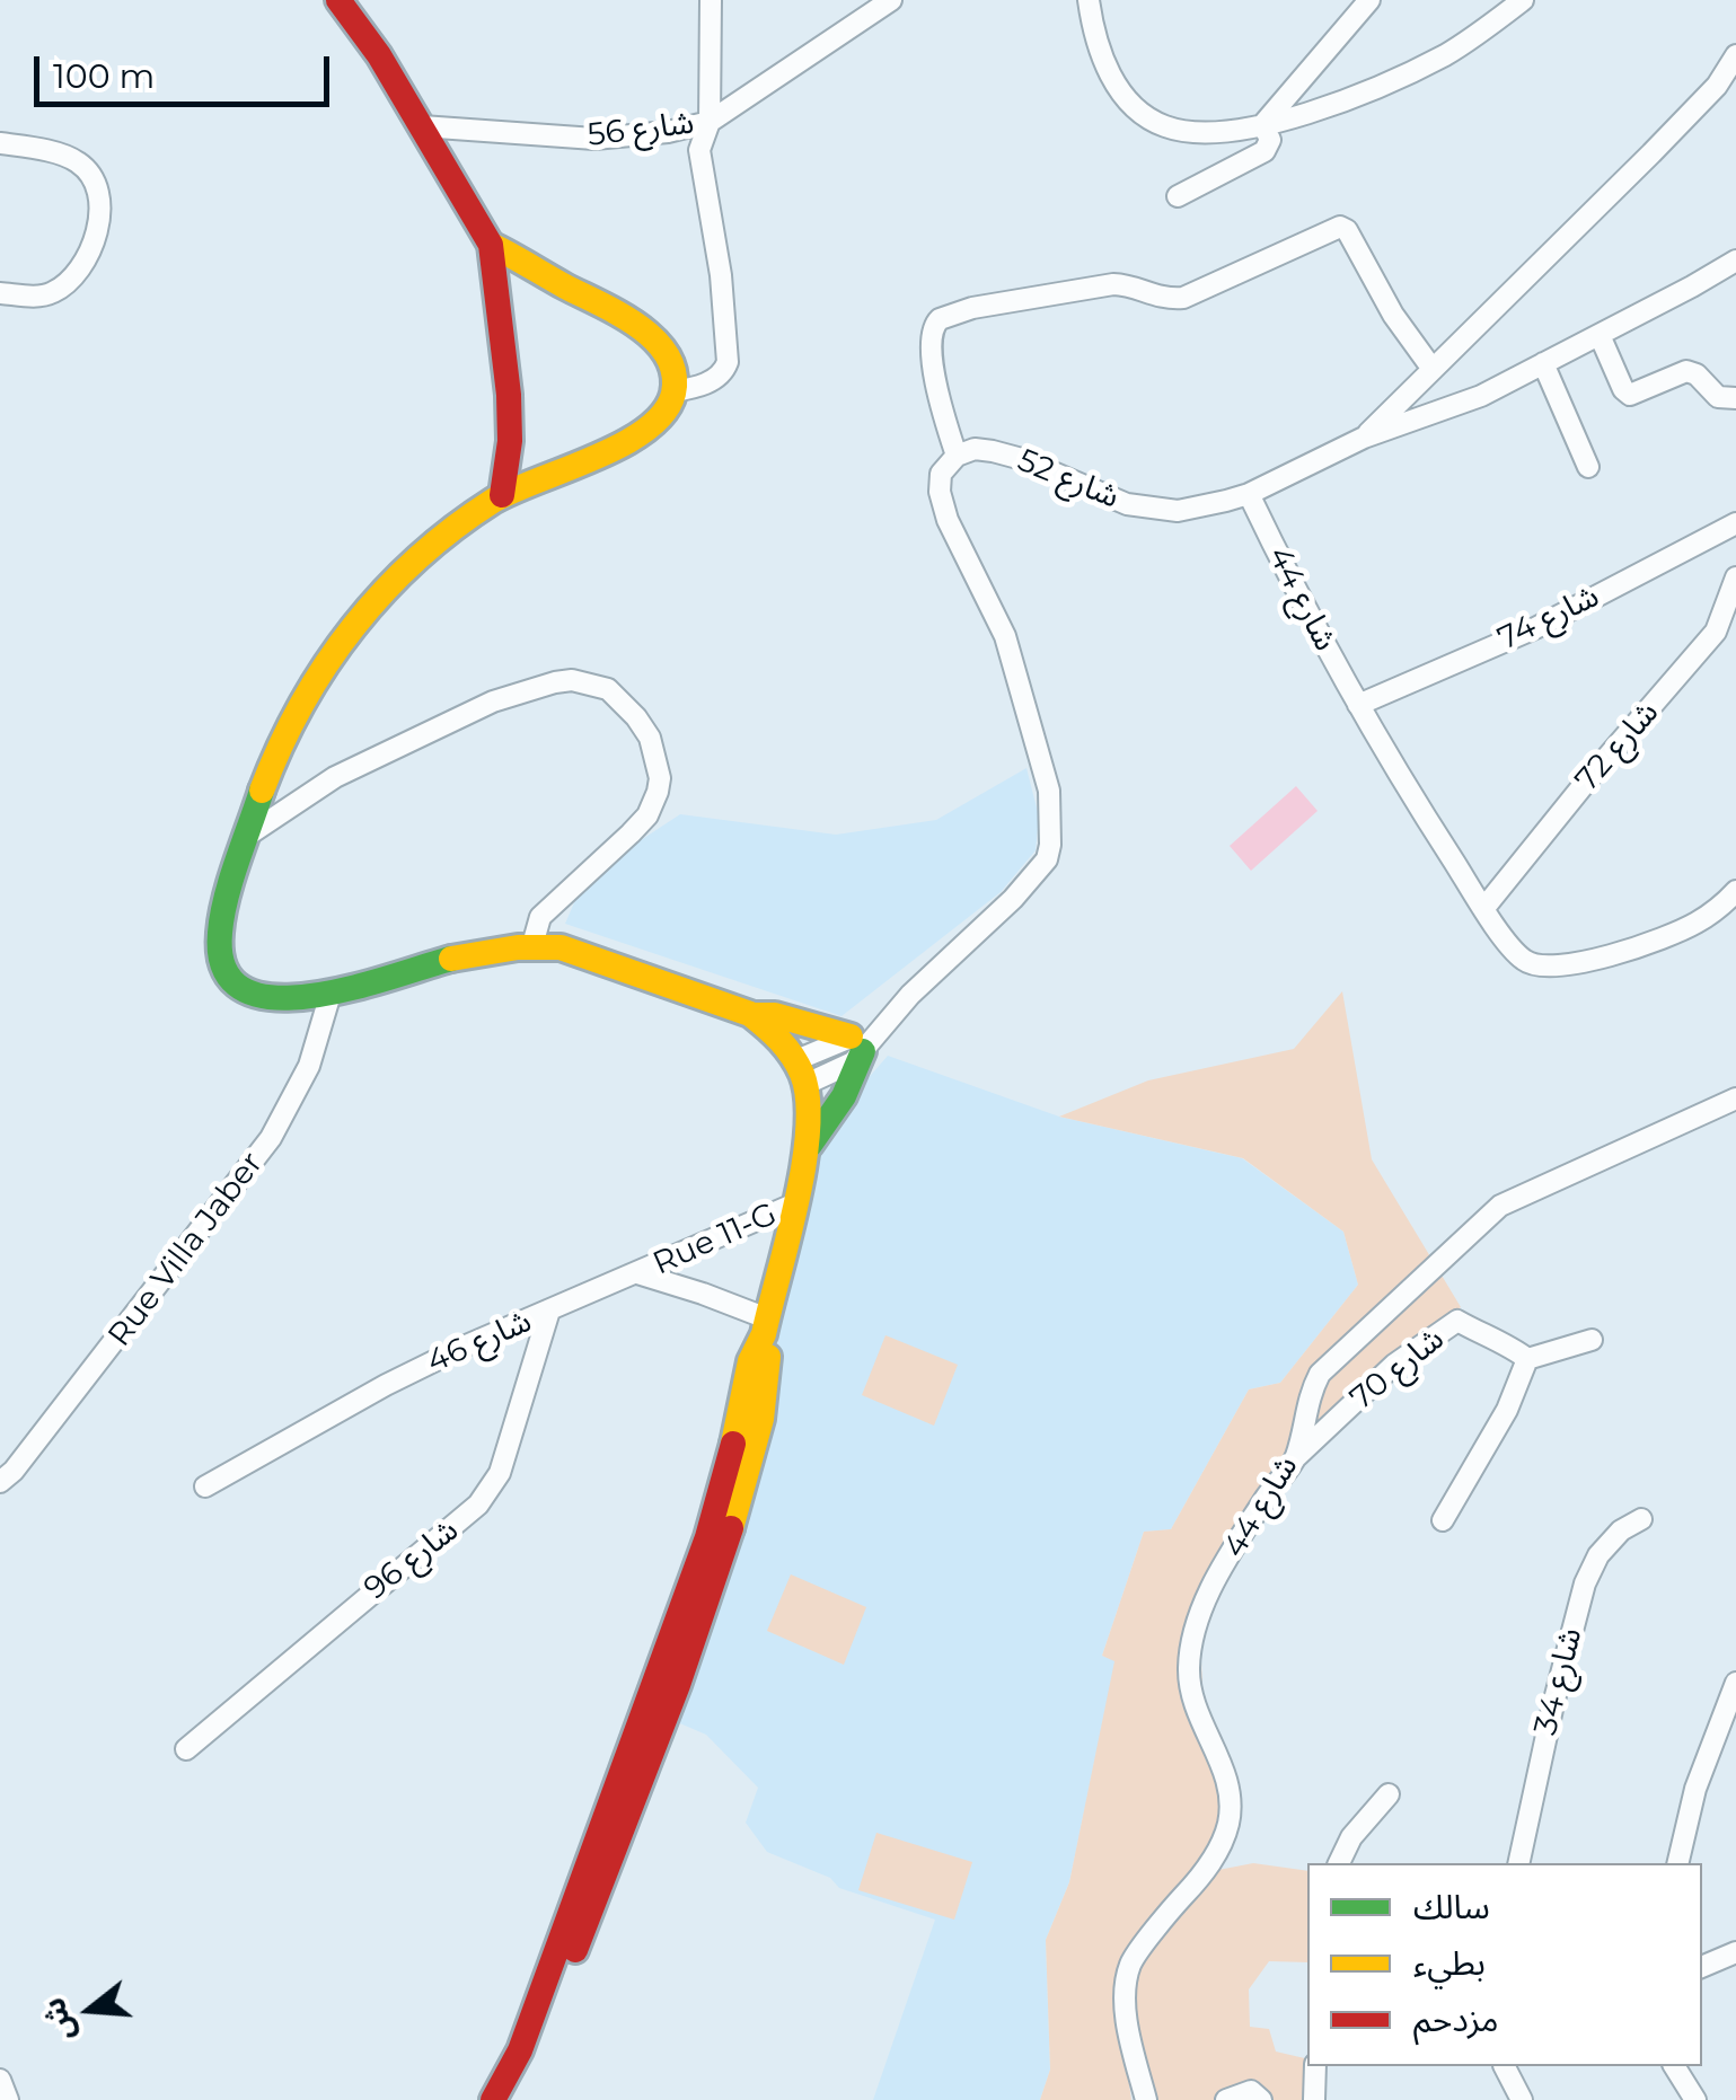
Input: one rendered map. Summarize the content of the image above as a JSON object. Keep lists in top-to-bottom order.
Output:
{
  "streets": {
    "street": [
      "شارع 56",
      "شارع 52",
      "شارع 44",
      "شارع 74",
      "شارع 72",
      "Rue 11-G",
      "Rue Villa Jaber",
      "شارع 46",
      "شارع 70",
      "شارع 96",
      "شارع 34"
    ]
  },
  "crossings": [
    ["شارع 52", "شارع 44"],
    ["شارع 44", "شارع 74"],
    ["شارع 44", "شارع 72"],
    ["شارع 44", "شارع 70"],
    ["Rue 11-G", "شارع 46"],
    ["شارع 46", "شارع 96"]
  ],
  "legend": ["سالك", "بطيء", "مزدحم"],
  "scale_bar": "100 m",
  "north": "left"
}
